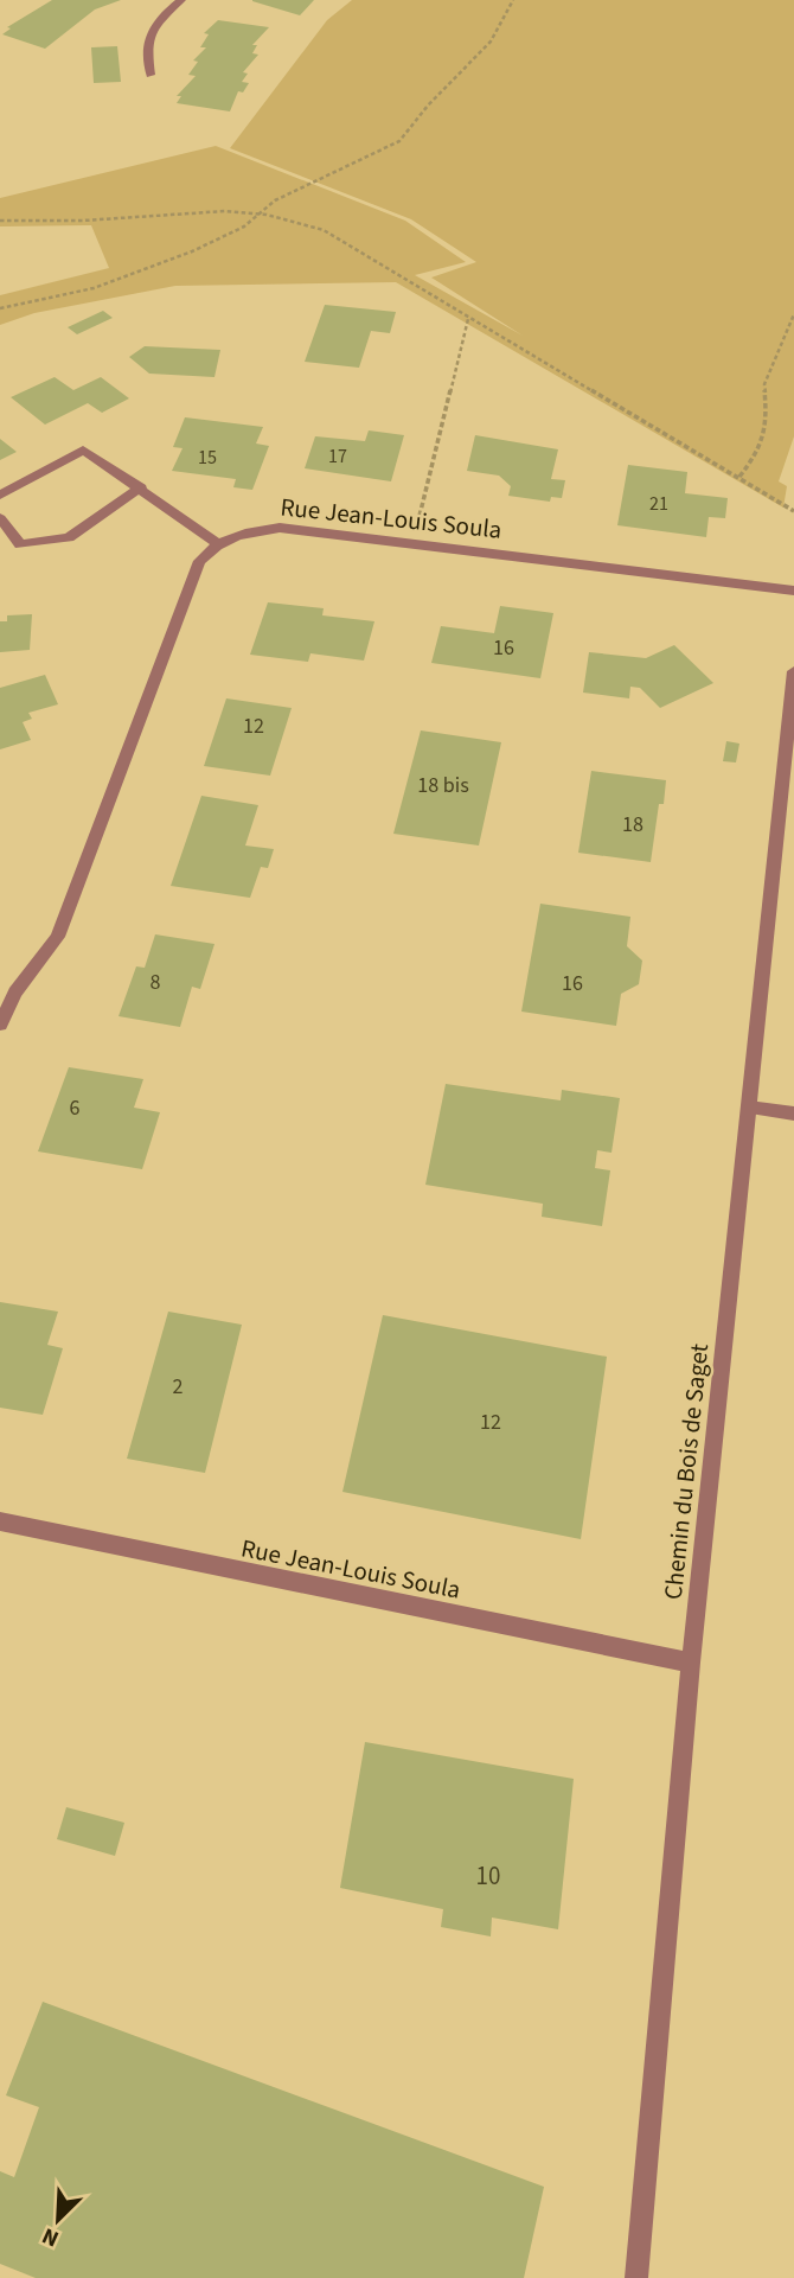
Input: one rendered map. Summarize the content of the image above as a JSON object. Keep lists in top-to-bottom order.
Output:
{
  "streets": {
    "street": ["Rue Jean-Louis Soula", "Chemin du Bois de Saget"]
  },
  "crossings": [
    ["Rue Jean-Louis Soula", "Chemin du Bois de Saget"]
  ],
  "house_numbers": [
    "17",
    "15",
    "21",
    "16",
    "12",
    "18 bis",
    "18",
    "8",
    "16",
    "6",
    "2",
    "12",
    "10"
  ],
  "north": "bottom left"
}
